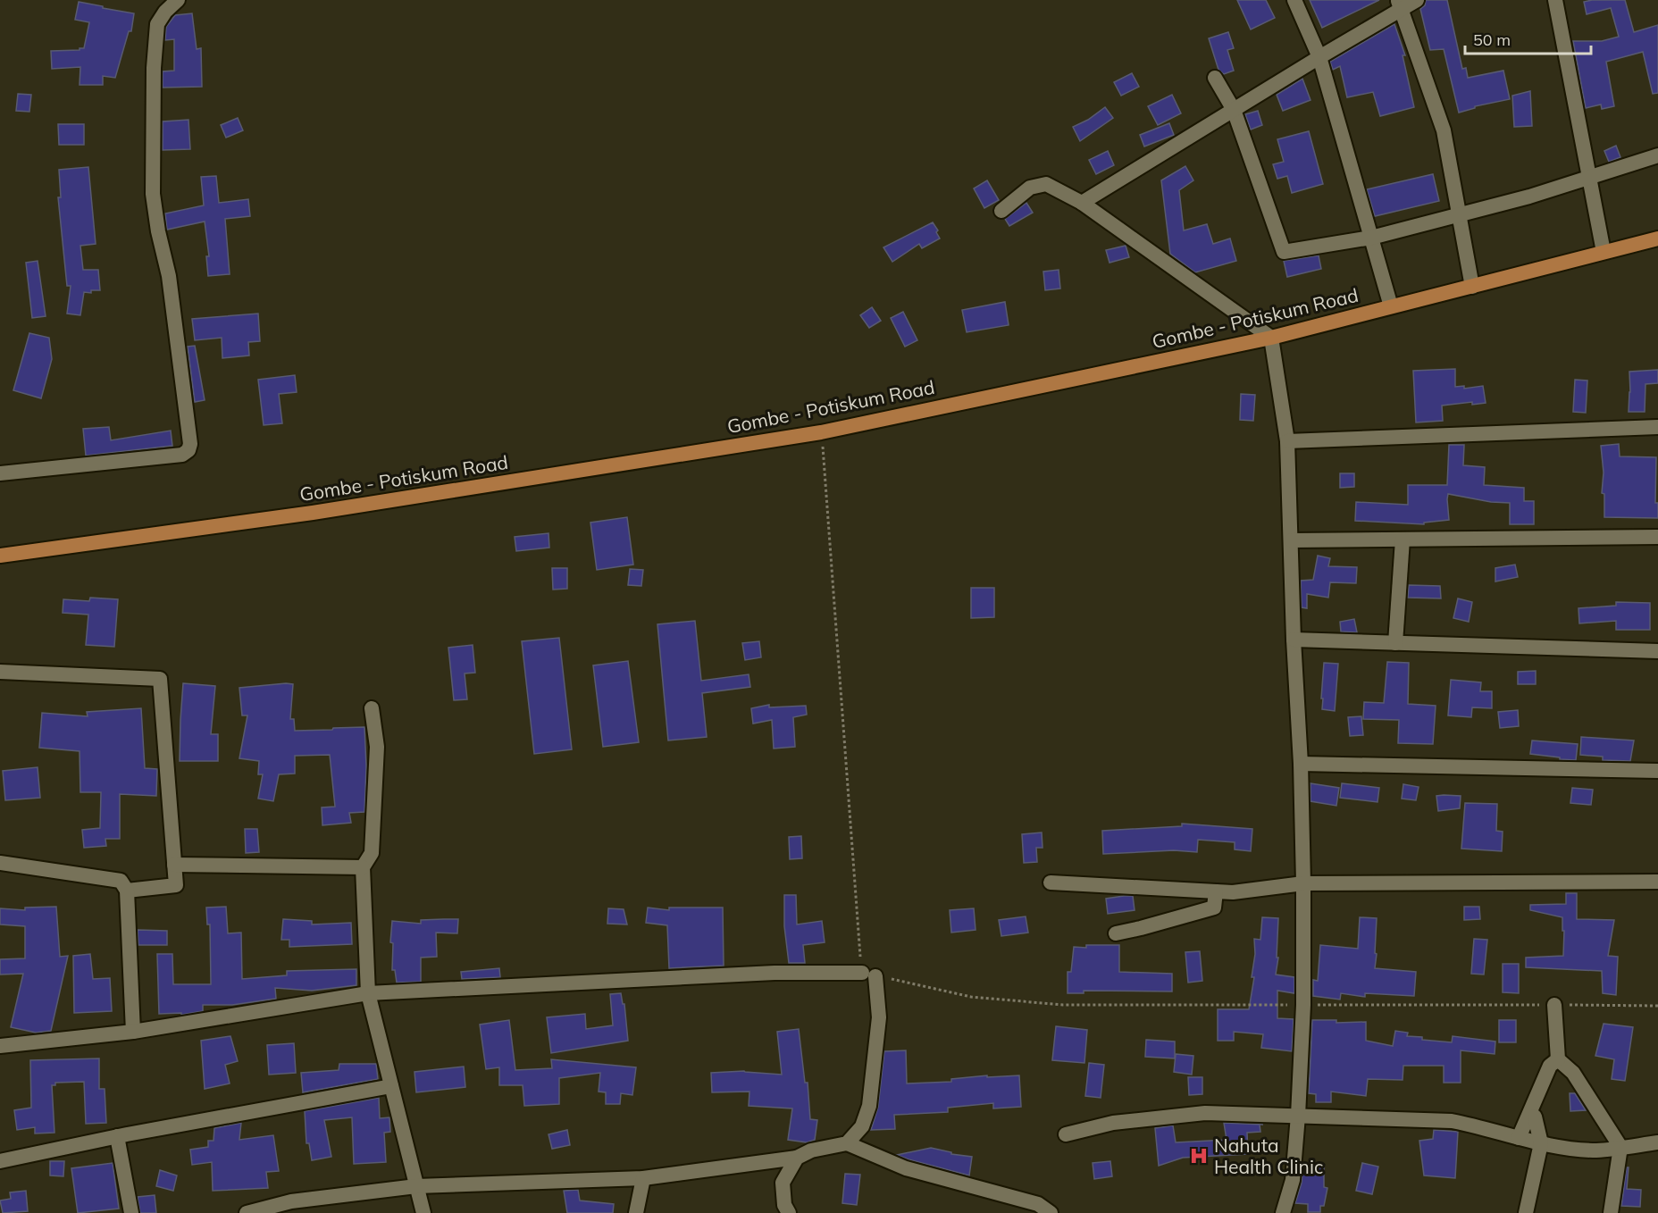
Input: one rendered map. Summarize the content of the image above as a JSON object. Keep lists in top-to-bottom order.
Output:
{
  "streets": {
    "main road": ["Gombe - Potiskum Road"]
  },
  "places": {
    "hospital": ["Nahuta Health Clinic"]
  },
  "scale_bar": "50 m"
}
